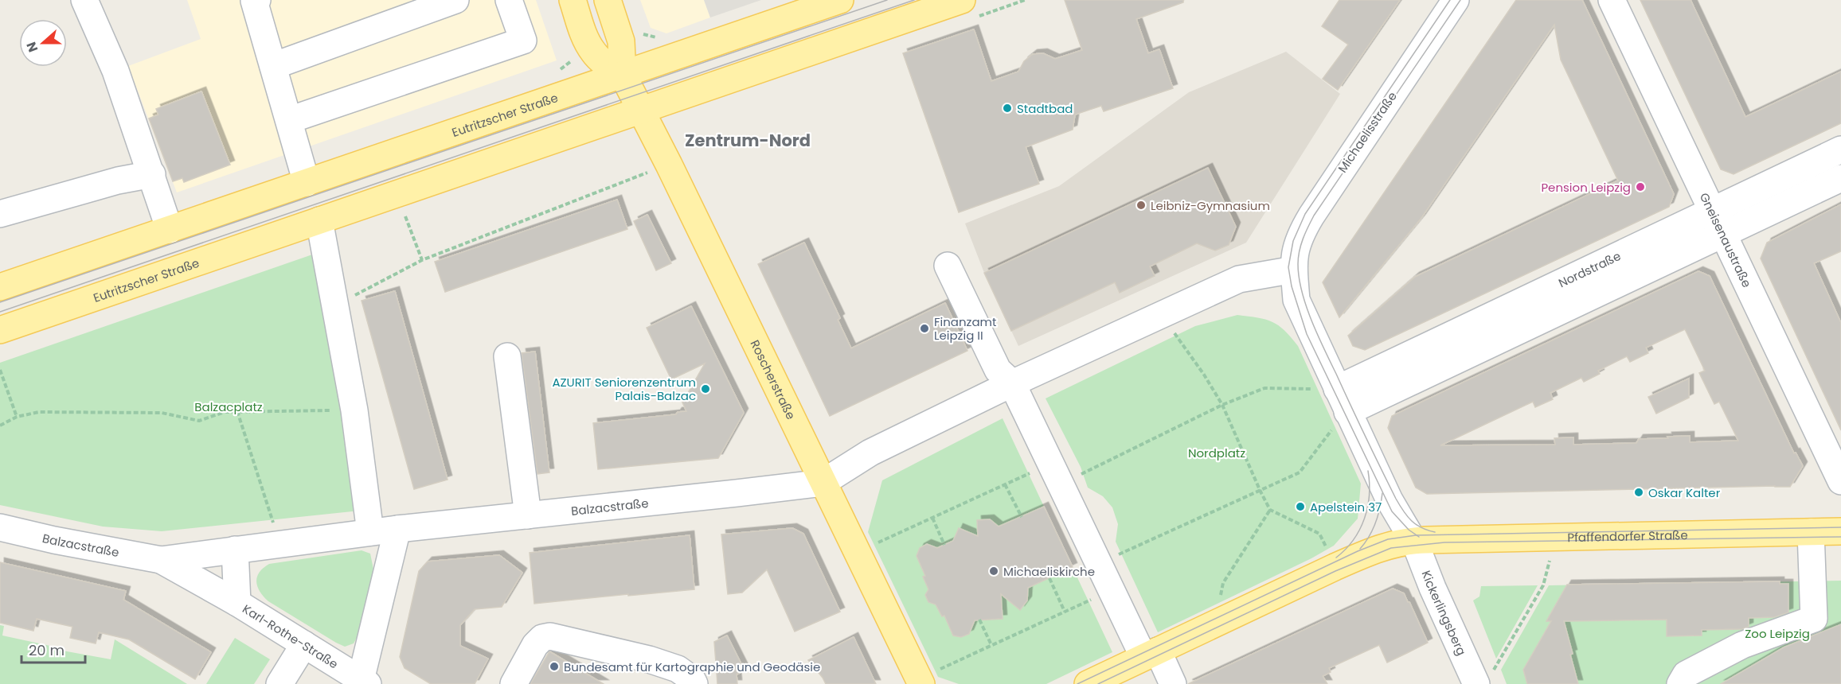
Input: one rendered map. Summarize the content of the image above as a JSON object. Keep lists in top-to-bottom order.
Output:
{
  "streets": {
    "main road": ["Eutritzscher Straße", "Roscherstraße", "Pfaffendorfer Straße"],
    "street": [
      "Michaelisstraße",
      "Gneisenaustraße",
      "Nordstraße",
      "Balzacstraße",
      "Kickerlingsberg",
      "Karl-Rothe-Straße"
    ]
  },
  "crossings": [
    ["Eutritzscher Straße", "Roscherstraße"],
    ["Gneisenaustraße", "Nordstraße"],
    ["Roscherstraße", "Balzacstraße"],
    ["Balzacstraße", "Karl-Rothe-Straße"],
    ["Pfaffendorfer Straße", "Kickerlingsberg"]
  ],
  "districts": ["Zentrum-Nord"],
  "parks": ["Balzacplatz", "Nordplatz", "Zoo Leipzig"],
  "places": [
    "Stadtbad",
    "Pension Leipzig",
    "Leibniz-Gymnasium",
    "Finanzamt Leipzig II",
    "AZURIT Seniorenzentrum Palais-Balzac",
    "Oskar Kalter",
    "Apelstein 37",
    "Michaeliskirche",
    "Bundesamt für Kartographie und Geodäsie"
  ],
  "scale_bar": "20 m",
  "north": "left"
}
